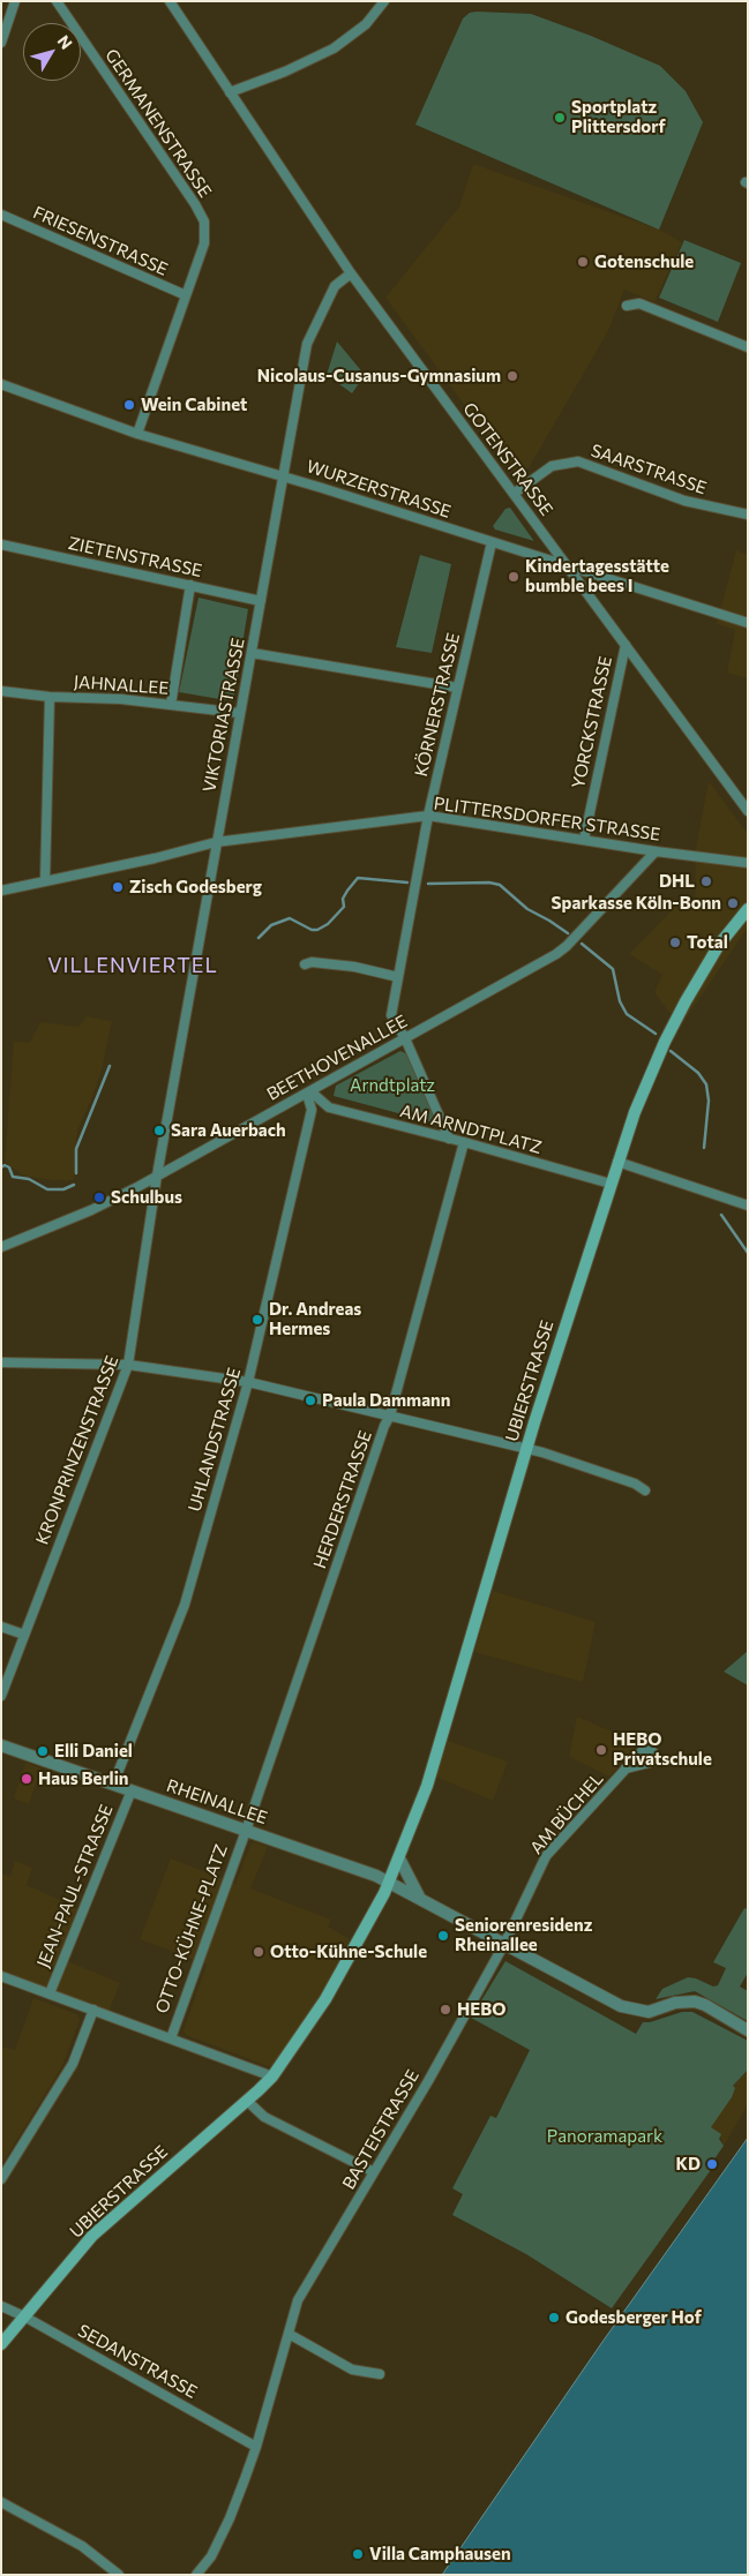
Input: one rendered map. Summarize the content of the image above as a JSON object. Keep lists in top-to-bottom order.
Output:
{
  "streets": {
    "main road": ["UBIERSTRASSE"],
    "street": [
      "GERMANENSTRASSE",
      "FRIESENSTRASSE",
      "GOTENSTRASSE",
      "SAARSTRASSE",
      "WURZERSTRASSE",
      "ZIETENSTRASSE",
      "JAHNALLEE",
      "KÖRNERSTRASSE",
      "VIKTORIASTRASSE",
      "YORCKSTRASSE",
      "PLITTERSDORFER STRASSE",
      "BEETHOVENALLEE",
      "AM ARNDTPLATZ",
      "UHLANDSTRASSE",
      "KRONPRINZENSTRASSE",
      "HERDERSTRASSE",
      "RHEINALLEE",
      "AM BÜCHEL",
      "JEAN-PAUL-STRASSE",
      "OTTO-KÜHNE-PLATZ",
      "BASTEISTRASSE",
      "SEDANSTRASSE"
    ]
  },
  "crossings": [
    ["GERMANENSTRASSE", "FRIESENSTRASSE"],
    ["GERMANENSTRASSE", "WURZERSTRASSE"],
    ["GOTENSTRASSE", "SAARSTRASSE"],
    ["GOTENSTRASSE", "WURZERSTRASSE"],
    ["GOTENSTRASSE", "VIKTORIASTRASSE"],
    ["GOTENSTRASSE", "YORCKSTRASSE"],
    ["WURZERSTRASSE", "KÖRNERSTRASSE"],
    ["WURZERSTRASSE", "VIKTORIASTRASSE"],
    ["ZIETENSTRASSE", "VIKTORIASTRASSE"],
    ["JAHNALLEE", "VIKTORIASTRASSE"],
    ["KÖRNERSTRASSE", "PLITTERSDORFER STRASSE"],
    ["KÖRNERSTRASSE", "BEETHOVENALLEE"],
    ["VIKTORIASTRASSE", "PLITTERSDORFER STRASSE"],
    ["VIKTORIASTRASSE", "BEETHOVENALLEE"],
    ["VIKTORIASTRASSE", "KRONPRINZENSTRASSE"],
    ["YORCKSTRASSE", "PLITTERSDORFER STRASSE"],
    ["PLITTERSDORFER STRASSE", "BEETHOVENALLEE"],
    ["BEETHOVENALLEE", "UHLANDSTRASSE"],
    ["BEETHOVENALLEE", "KRONPRINZENSTRASSE"],
    ["AM ARNDTPLATZ", "UBIERSTRASSE"],
    ["AM ARNDTPLATZ", "HERDERSTRASSE"],
    ["UBIERSTRASSE", "RHEINALLEE"],
    ["UBIERSTRASSE", "SEDANSTRASSE"],
    ["UHLANDSTRASSE", "RHEINALLEE"],
    ["HERDERSTRASSE", "RHEINALLEE"],
    ["HERDERSTRASSE", "OTTO-KÜHNE-PLATZ"],
    ["RHEINALLEE", "AM BÜCHEL"],
    ["RHEINALLEE", "JEAN-PAUL-STRASSE"],
    ["RHEINALLEE", "OTTO-KÜHNE-PLATZ"],
    ["RHEINALLEE", "BASTEISTRASSE"],
    ["AM BÜCHEL", "BASTEISTRASSE"],
    ["BASTEISTRASSE", "SEDANSTRASSE"]
  ],
  "districts": ["VILLENVIERTEL"],
  "parks": ["Arndtplatz", "Panoramapark"],
  "places": [
    "Sportplatz Plittersdorf",
    "Gotenschule",
    "Nicolaus-Cusanus-Gymnasium",
    "Wein Cabinet",
    "Kindertagesstätte bumble bees I",
    "DHL",
    "Zisch Godesberg",
    "Sparkasse Köln-Bonn",
    "Total",
    "Sara Auerbach",
    "Schulbus",
    "Dr. Andreas Hermes",
    "Paula Dammann",
    "HEBO Privatschule",
    "Elli Daniel",
    "Haus Berlin",
    "Seniorenresidenz Rheinallee",
    "Otto-Kühne-Schule",
    "HEBO",
    "KD",
    "Godesberger Hof",
    "Villa Camphausen"
  ],
  "north": "top right"
}
